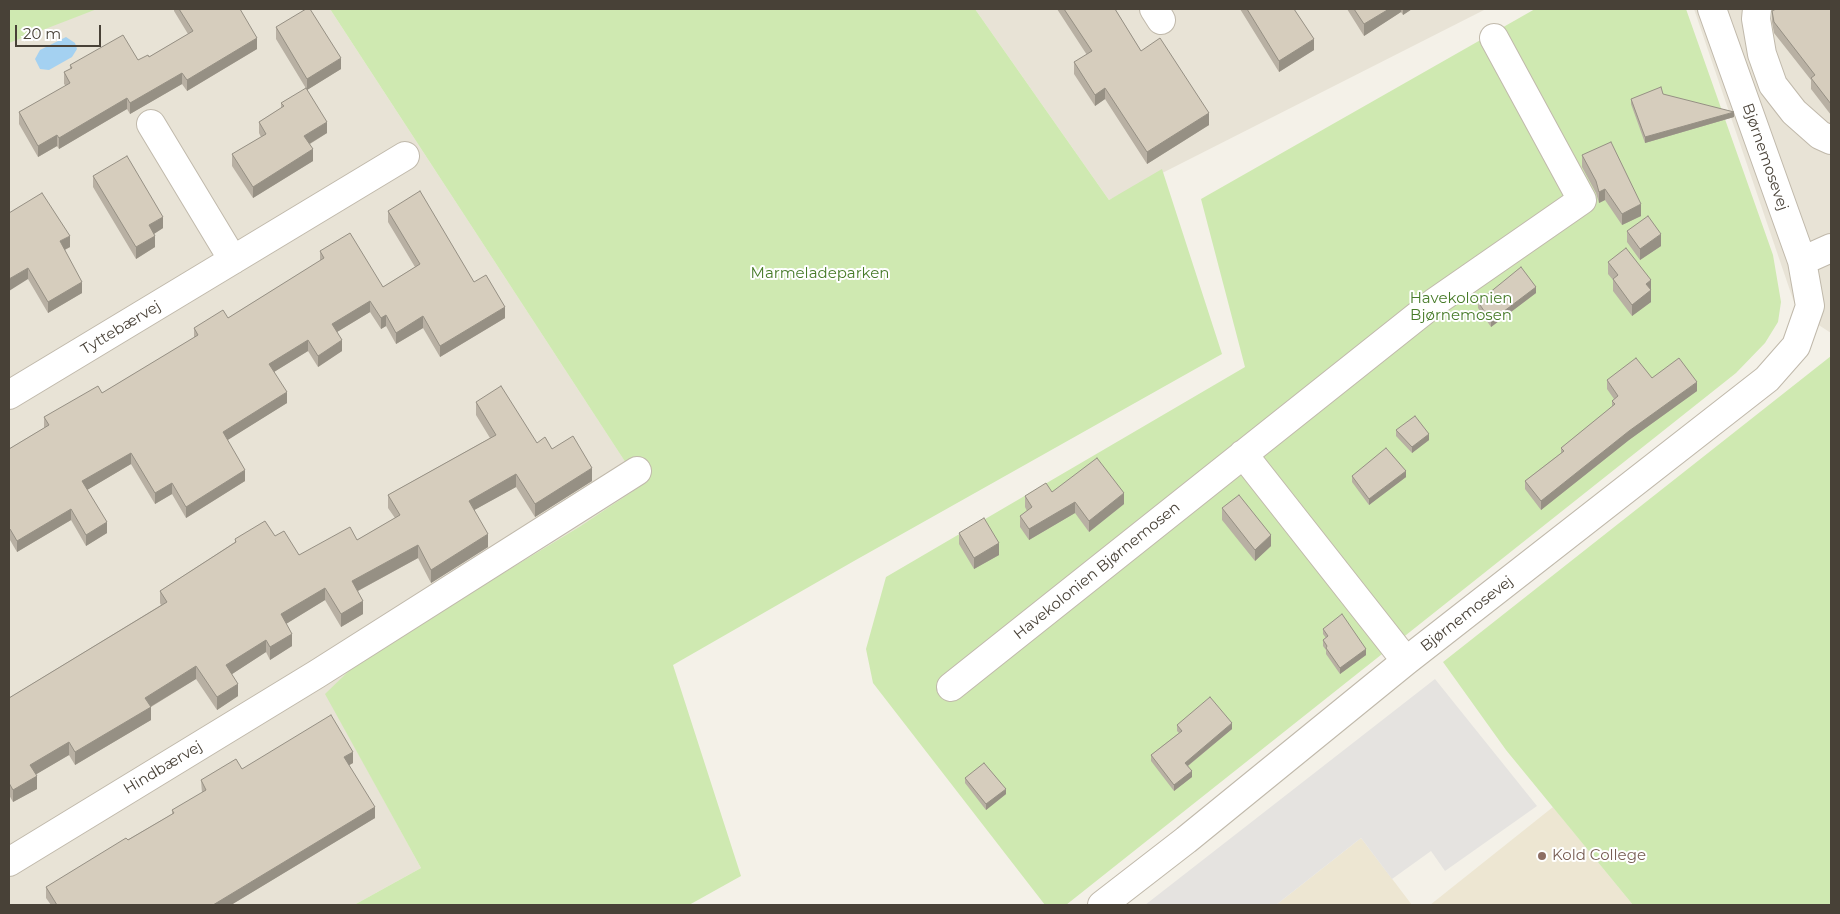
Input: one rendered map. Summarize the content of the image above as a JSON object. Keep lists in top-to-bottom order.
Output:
{
  "streets": {
    "street": [
      "Bjørnemosevej",
      "Tyttebærvej",
      "Havekolonien Bjørnemosen",
      "Hindbærvej"
    ]
  },
  "parks": ["Marmeladeparken", "Havekolonien Bjørnemosen"],
  "places": ["Kold College"],
  "scale_bar": "20 m"
}
